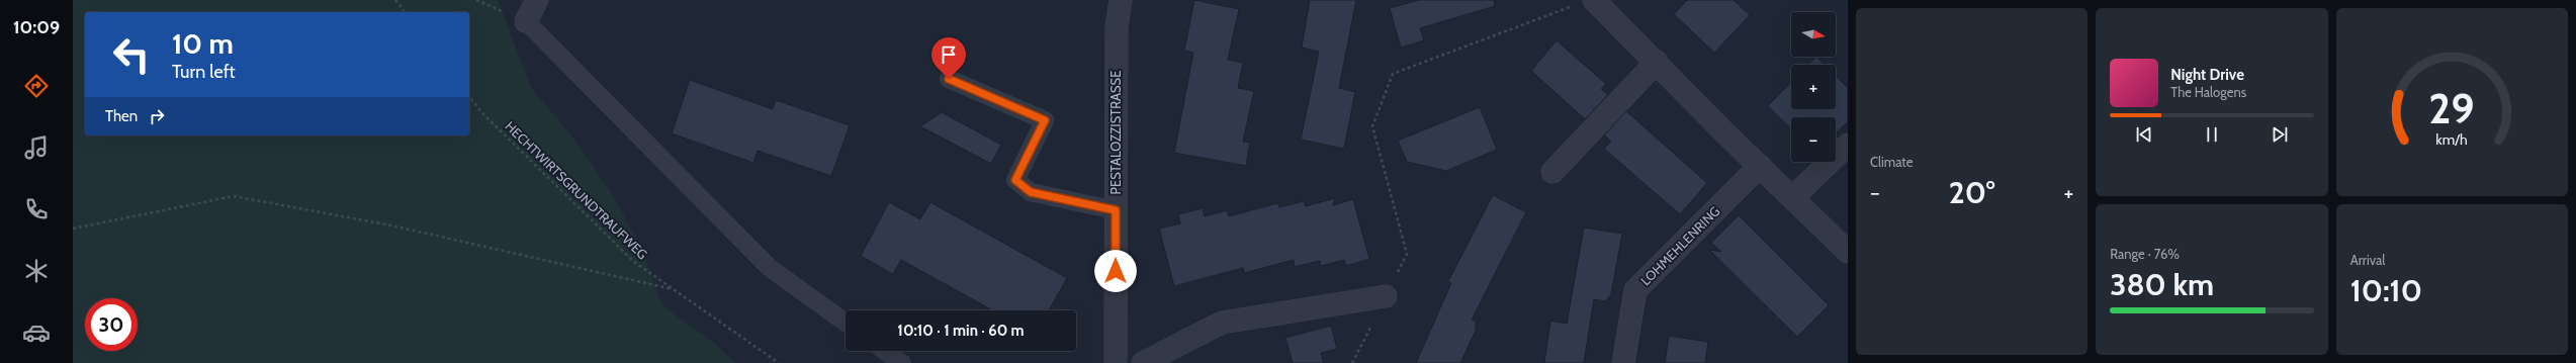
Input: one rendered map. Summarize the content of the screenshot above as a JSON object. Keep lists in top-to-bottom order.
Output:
{
  "streets": {
    "street": ["PESTALOZZISTRASSE", "LOHMEHLENRING"],
    "path": ["HECHTWIRTSGRUNDTRAUFWEG"]
  },
  "north": "right",
  "page": {
    "tabs": "10:09",
    "tile": [
      "Climate",
      ["Range · 76%", "380 km"],
      ["Arrival", "10:10"]
    ],
    "map_buttons": ["+", "−"],
    "turn": ["10 m", "Turn left"],
    "song": ["Night Drive", "The Halogens"],
    "then": "Then",
    "heat": ["−", "20°", "+"],
    "limit": "30",
    "trip": "10:10 · 1 min · 60 m",
    "gauge": ["29", "km/h"]
  }
}
